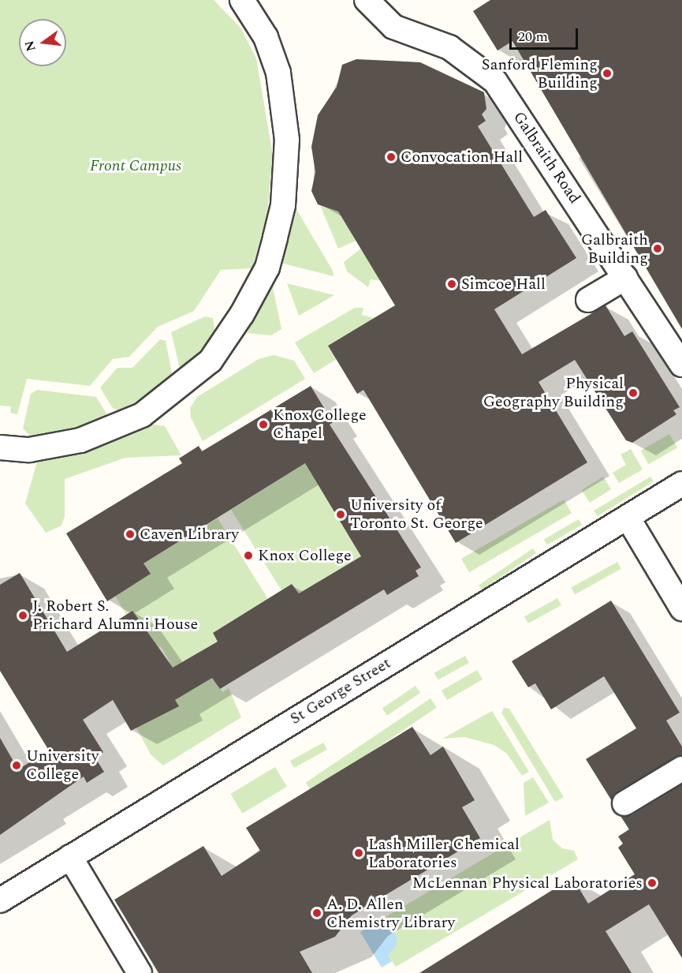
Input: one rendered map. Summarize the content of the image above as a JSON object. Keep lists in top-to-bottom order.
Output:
{
  "streets": {
    "street": ["Galbraith Road", "St George Street"]
  },
  "parks": ["Front Campus"],
  "places": [
    "Sanford Fleming Building",
    "Convocation Hall",
    "Galbraith Building",
    "Simcoe Hall",
    "Physical Geography Building",
    "Knox College Chapel",
    "University of Toronto St. George",
    "Caven Library",
    "Knox College",
    "J. Robert S. Prichard Alumni House",
    "University College",
    "Lash Miller Chemical Laboratories",
    "McLennan Physical Laboratories",
    "A. D. Allen Chemistry Library"
  ],
  "scale_bar": "20 m",
  "north": "left"
}
